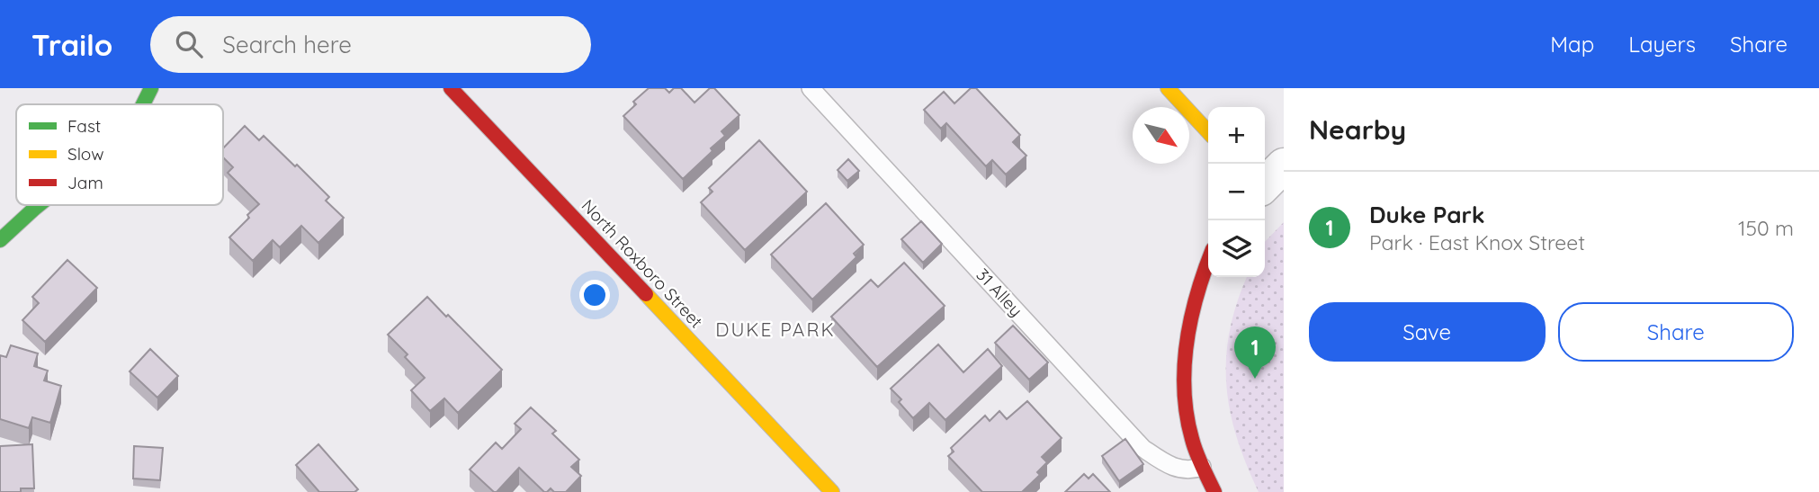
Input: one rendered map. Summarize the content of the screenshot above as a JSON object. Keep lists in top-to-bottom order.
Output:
{
  "streets": {
    "main road": ["North Roxboro Street"],
    "lane": ["31 Alley"]
  },
  "districts": ["DUKE PARK"],
  "legend": ["Fast", "Slow", "Jam"],
  "north": "bottom right",
  "page": {
    "header": "Trailo",
    "search": "Search here",
    "nav": ["Map", "Layers", "Share"],
    "heading": "Nearby",
    "map_buttons": ["+", "−"],
    "list": [
      {
        "mark": "1",
        "name": "Duke Park",
        "note": "Park · East Knox Street",
        "value": "150 m"
      }
    ],
    "buttons": ["Save", "Share"],
    "pins": "1"
  }
}
